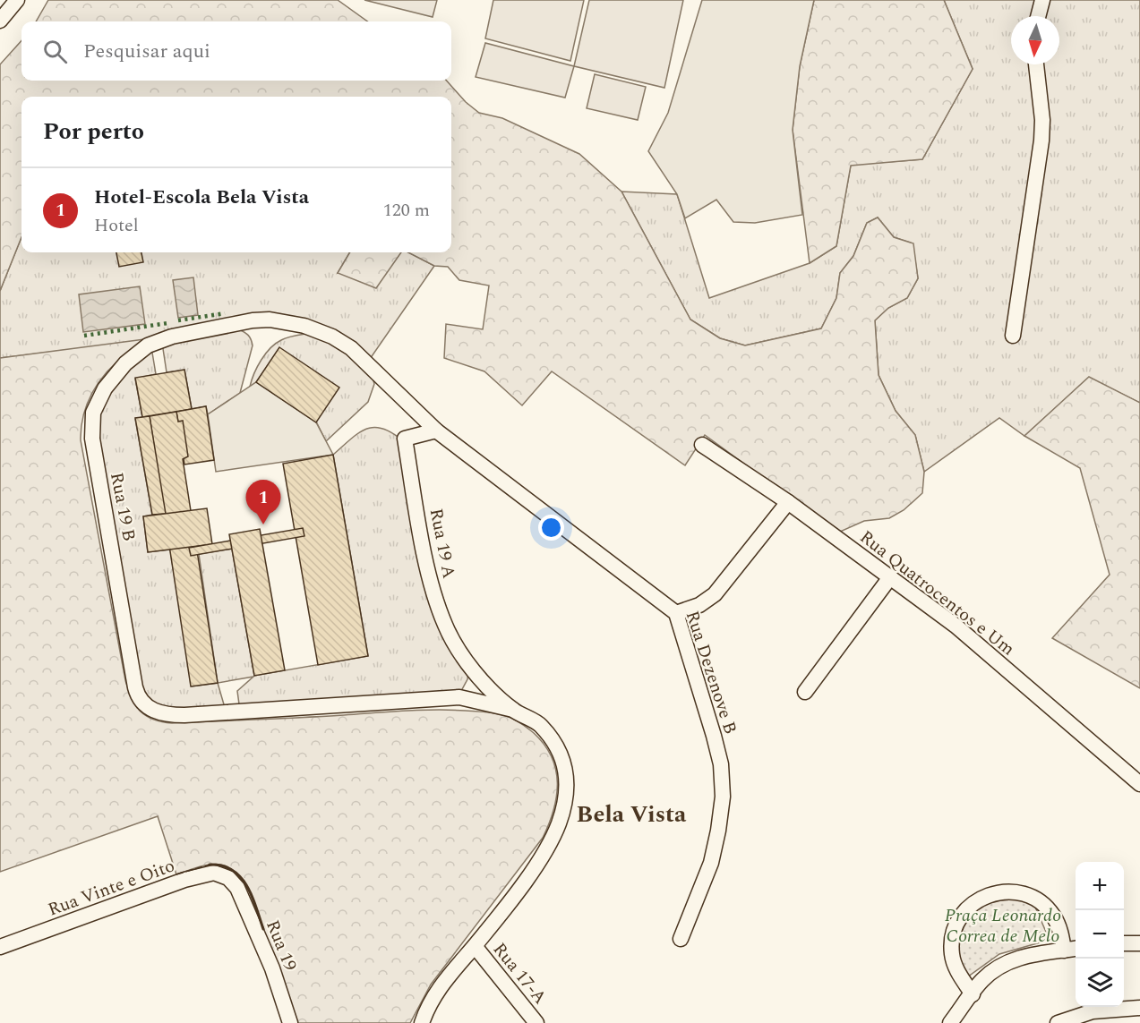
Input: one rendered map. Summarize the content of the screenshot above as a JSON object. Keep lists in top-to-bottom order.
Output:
{
  "streets": {
    "street": [
      "Rua 19 B",
      "Rua 19 A",
      "Rua Quatrocentos e Um",
      "Rua Dezenove B",
      "Rua Vinte e Oito",
      "Rua 19",
      "Rua 17-A"
    ]
  },
  "crossings": [
    ["Rua 19 B", "Rua 19 A"],
    ["Rua 19 B", "Rua Dezenove B"],
    ["Rua 19 A", "Rua Dezenove B"],
    ["Rua Vinte e Oito", "Rua 19"]
  ],
  "districts": ["Bela Vista"],
  "parks": ["Praça Leonardo Correa de Melo"],
  "north": "bottom",
  "page": {
    "search": "Pesquisar aqui",
    "heading": "Por perto",
    "list": [
      {
        "mark": "1",
        "name": "Hotel-Escola Bela Vista",
        "note": "Hotel",
        "value": "120 m"
      }
    ],
    "pins": "1",
    "map_buttons": ["+", "−"]
  }
}
